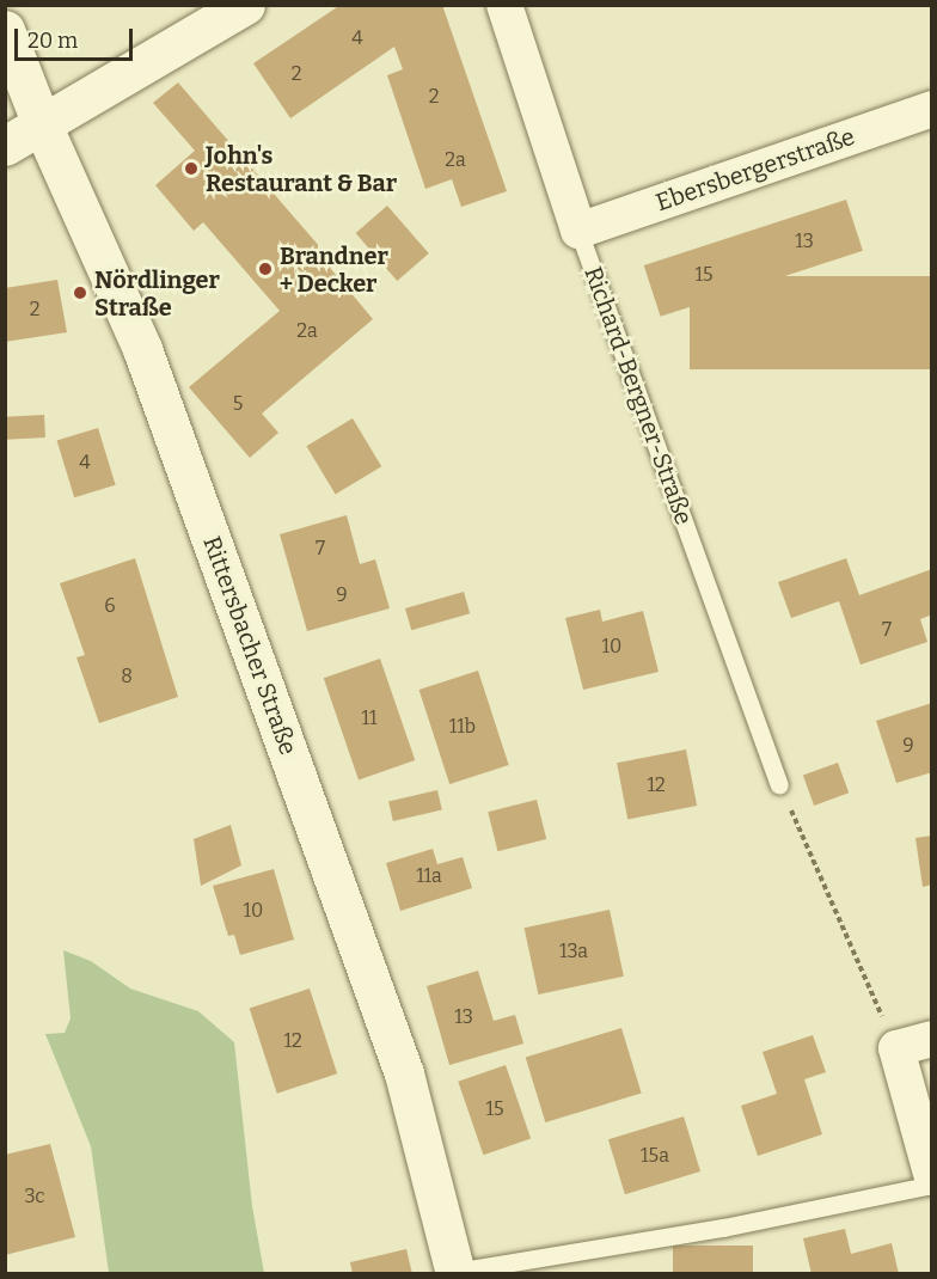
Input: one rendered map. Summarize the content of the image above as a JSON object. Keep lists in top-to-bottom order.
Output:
{
  "streets": {
    "main road": ["Rittersbacher Straße"],
    "street": ["Ebersbergerstraße", "Richard-Bergner-Straße"]
  },
  "crossings": [
    ["Ebersbergerstraße", "Richard-Bergner-Straße"]
  ],
  "places": ["John's Restaurant & Bar", "Brandner + Decker", "Nördlinger Straße"],
  "house_numbers": [
    "4",
    "2",
    "2",
    "2a",
    "13",
    "15",
    "2",
    "2a",
    "5",
    "4",
    "7",
    "9",
    "6",
    "7",
    "10",
    "8",
    "11",
    "11b",
    "9",
    "12",
    "11a",
    "10",
    "13a",
    "13",
    "12",
    "15",
    "15a",
    "3c"
  ],
  "scale_bar": "20 m"
}
